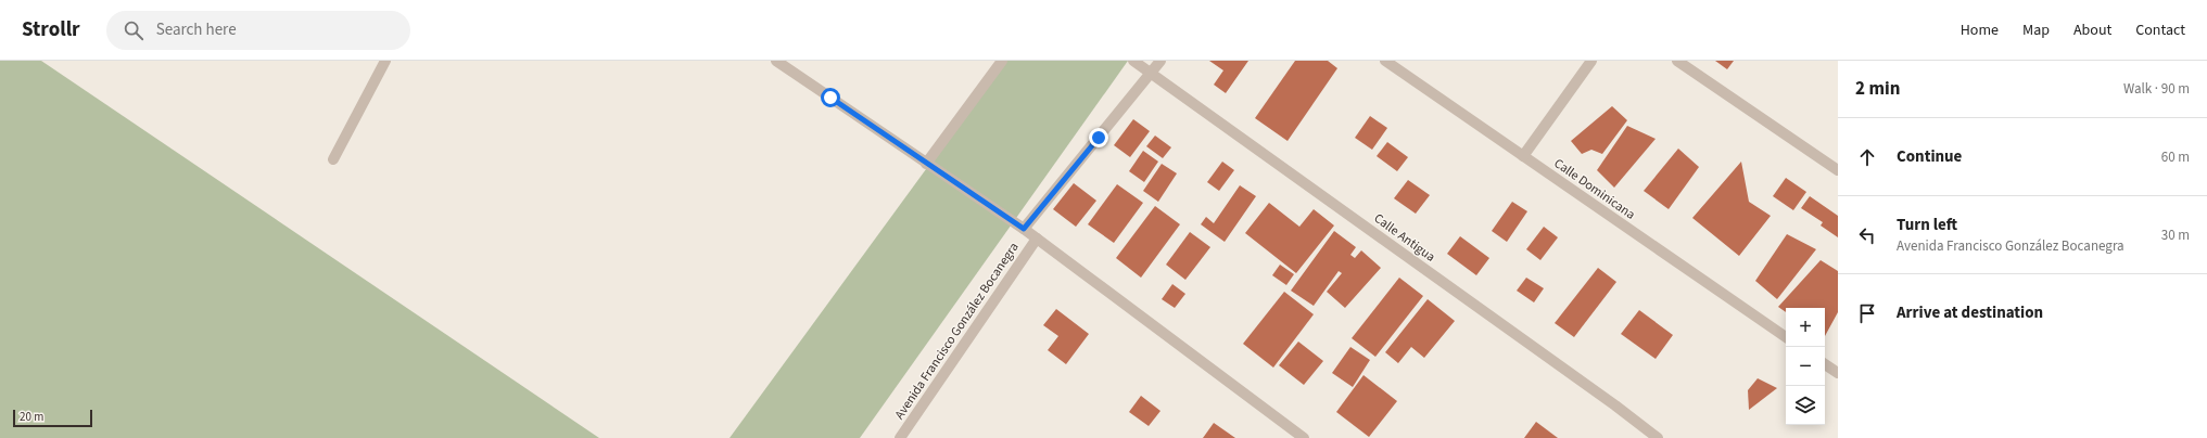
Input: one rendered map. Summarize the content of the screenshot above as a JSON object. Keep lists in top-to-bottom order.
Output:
{
  "streets": {
    "street": ["Calle Dominicana", "Calle Antigua", "Avenida Francisco González Bocanegra"]
  },
  "crossings": [
    ["Calle Antigua", "Avenida Francisco González Bocanegra"]
  ],
  "scale_bar": "20 m",
  "page": {
    "header": "Strollr",
    "search": "Search here",
    "nav": [
      "Home",
      "Map",
      "About",
      "Contact"
    ],
    "heading": ["2 min", "Walk · 90 m"],
    "list": [
      ["Continue", "60 m"],
      ["Turn left", "Avenida Francisco González Bocanegra", "30 m"],
      "Arrive at destination"
    ],
    "map_buttons": ["+", "−"],
    "scale": "20 m"
  }
}
